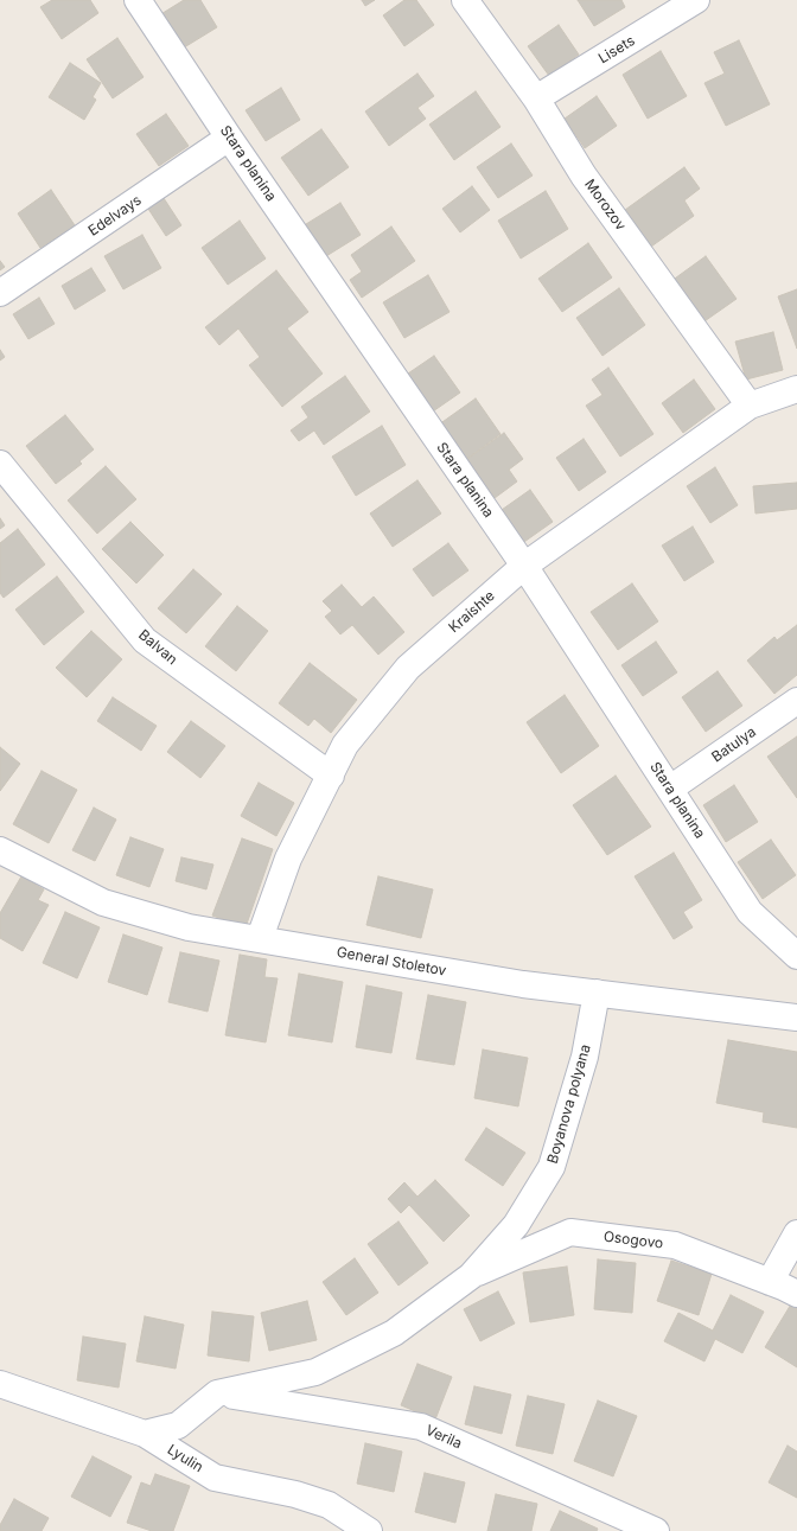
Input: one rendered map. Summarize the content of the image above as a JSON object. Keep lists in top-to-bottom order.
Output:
{
  "streets": {
    "street": [
      "Lisets",
      "Stara planina",
      "Morozov",
      "Edelvays",
      "Kraishte",
      "Balvan",
      "Batulya",
      "General Stoletov",
      "Boyanova polyana",
      "Osogovo",
      "Verila",
      "Lyulin"
    ]
  },
  "crossings": [
    ["Lisets", "Morozov"],
    ["Stara planina", "Edelvays"],
    ["Stara planina", "Kraishte"],
    ["Stara planina", "Batulya"],
    ["Morozov", "Kraishte"],
    ["Kraishte", "Balvan"],
    ["Kraishte", "General Stoletov"],
    ["General Stoletov", "Boyanova polyana"],
    ["Boyanova polyana", "Osogovo"],
    ["Boyanova polyana", "Verila"],
    ["Boyanova polyana", "Lyulin"]
  ]
}
